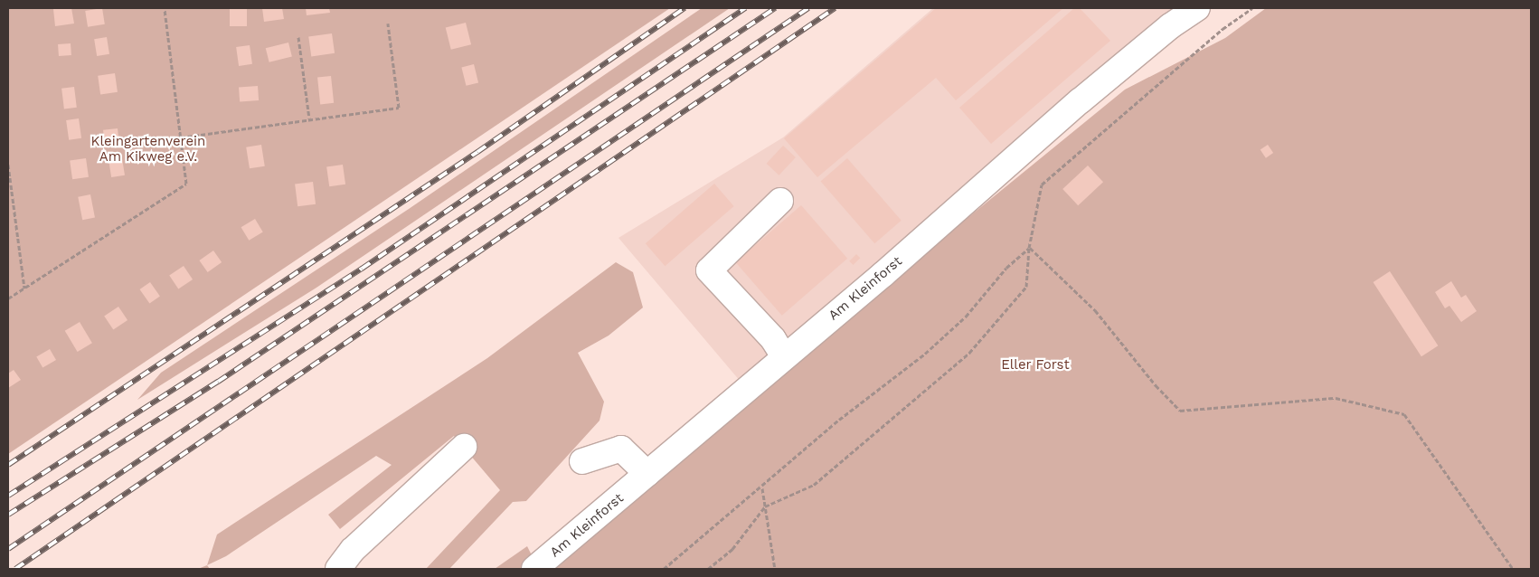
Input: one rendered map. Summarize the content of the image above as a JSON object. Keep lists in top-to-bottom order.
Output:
{
  "streets": {
    "street": ["Am Kleinforst"]
  },
  "parks": ["Kleingartenverein Am Kikweg e.V.", "Eller Forst"]
}
